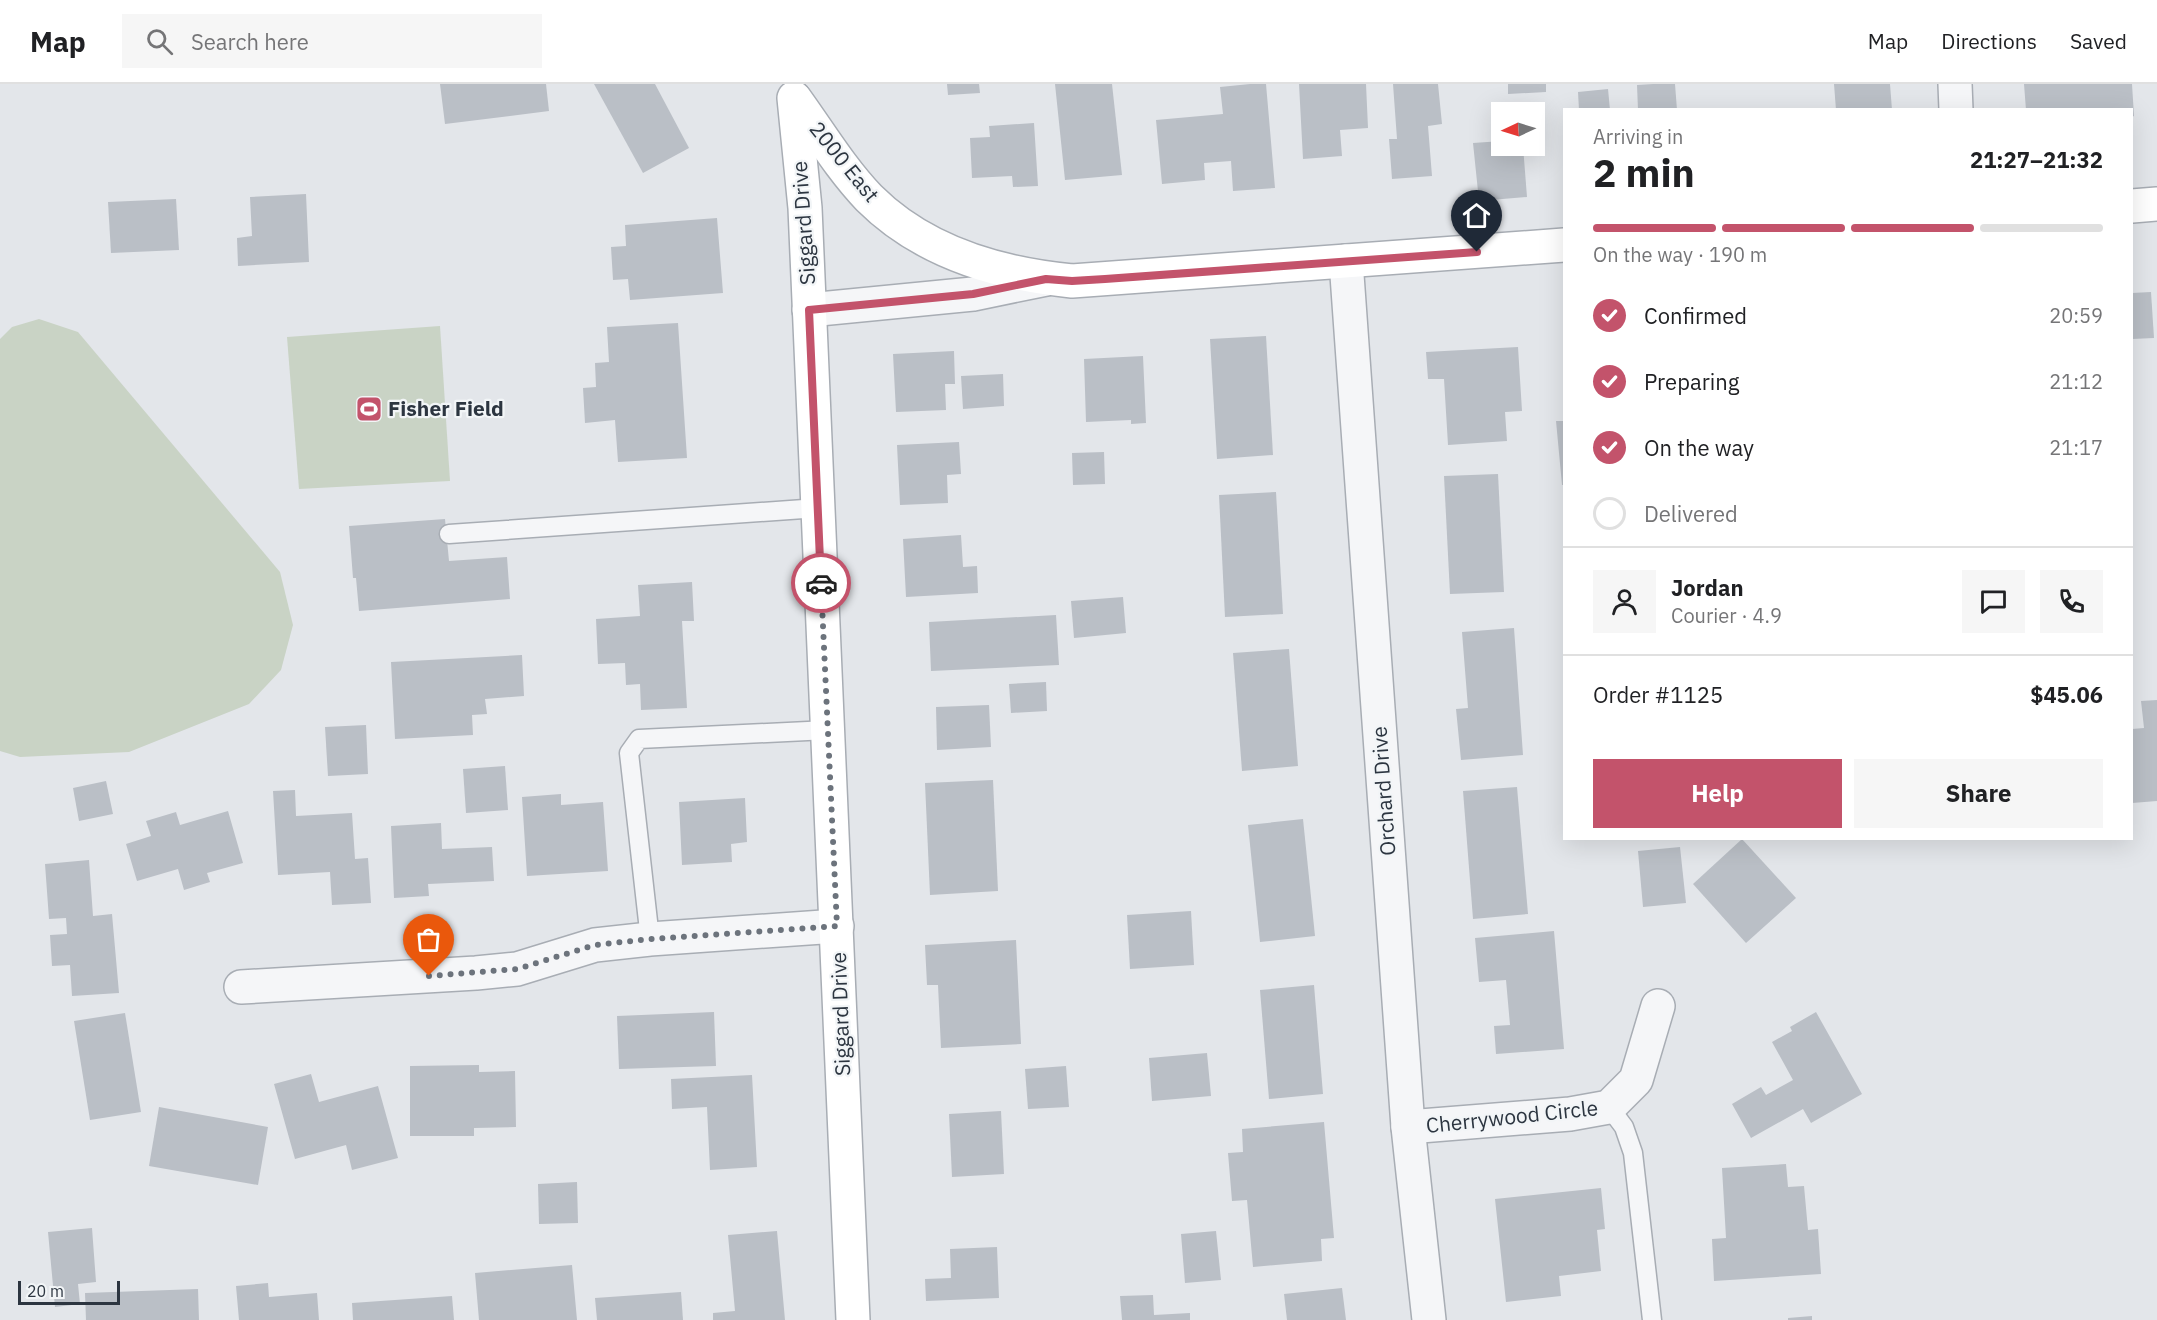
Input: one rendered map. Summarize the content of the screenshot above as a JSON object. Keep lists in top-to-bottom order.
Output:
{
  "streets": {
    "street": [
      "2000 East",
      "Siggard Drive",
      "Orchard Drive",
      "Cherrywood Circle"
    ]
  },
  "crossings": [
    ["2000 East", "Siggard Drive"],
    ["2000 East", "Orchard Drive"],
    ["Orchard Drive", "Cherrywood Circle"]
  ],
  "places": {
    "sports": ["Fisher Field"]
  },
  "scale_bar": "20 m",
  "north": "left",
  "page": {
    "header": "Map",
    "search": "Search here",
    "nav": ["Map", "Directions", "Saved"],
    "heading": ["2 min", "Arriving in", "21:27–21:32"],
    "panel": [
      "Jordan",
      "Courier · 4.9",
      "Order #1125",
      "$45.06"
    ],
    "bar": "On the way · 190 m",
    "list": [
      ["Confirmed", "20:59"],
      ["Preparing", "21:12"],
      ["On the way", "21:17"],
      "Delivered"
    ],
    "buttons": ["Help", "Share"],
    "scale": "20 m"
  }
}
